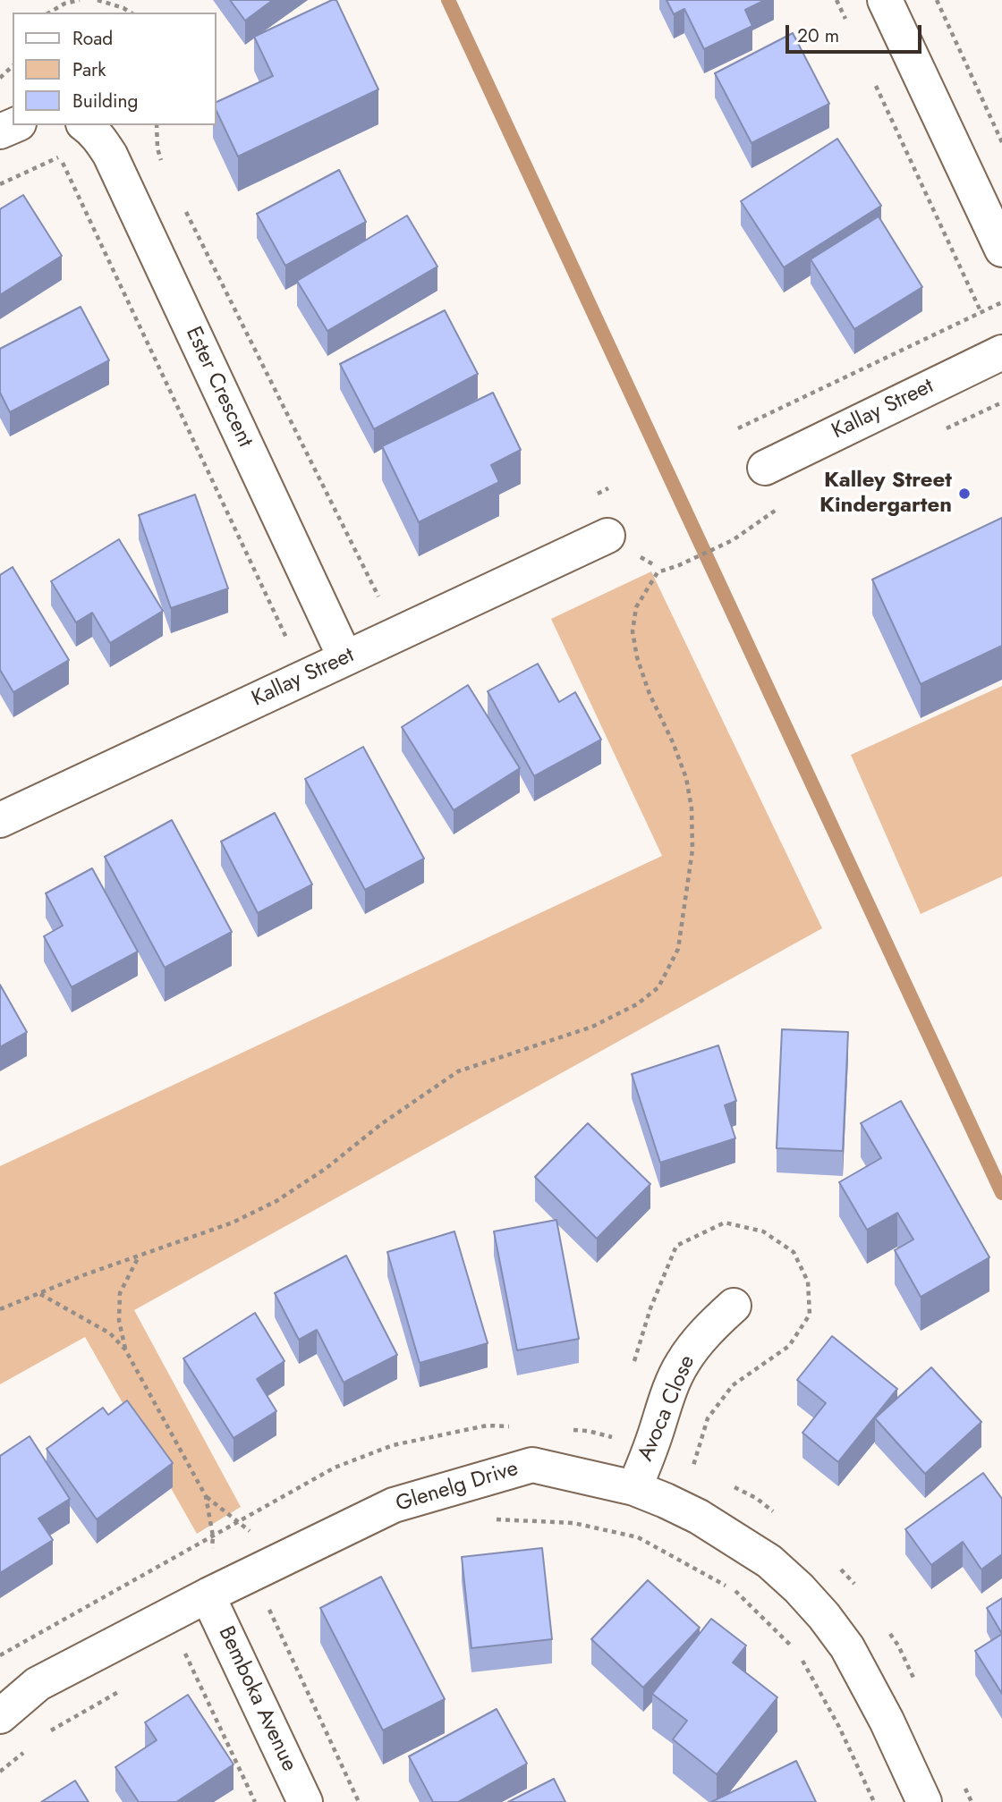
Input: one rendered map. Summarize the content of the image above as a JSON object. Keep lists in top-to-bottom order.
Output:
{
  "streets": {
    "street": [
      "Ester Crescent",
      "Kallay Street",
      "Avoca Close",
      "Glenelg Drive",
      "Bemboka Avenue"
    ]
  },
  "crossings": [
    ["Ester Crescent", "Kallay Street"],
    ["Avoca Close", "Glenelg Drive"],
    ["Glenelg Drive", "Bemboka Avenue"]
  ],
  "places": ["Kalley Street Kindergarten"],
  "legend": ["Road", "Park", "Building"],
  "scale_bar": "20 m"
}
